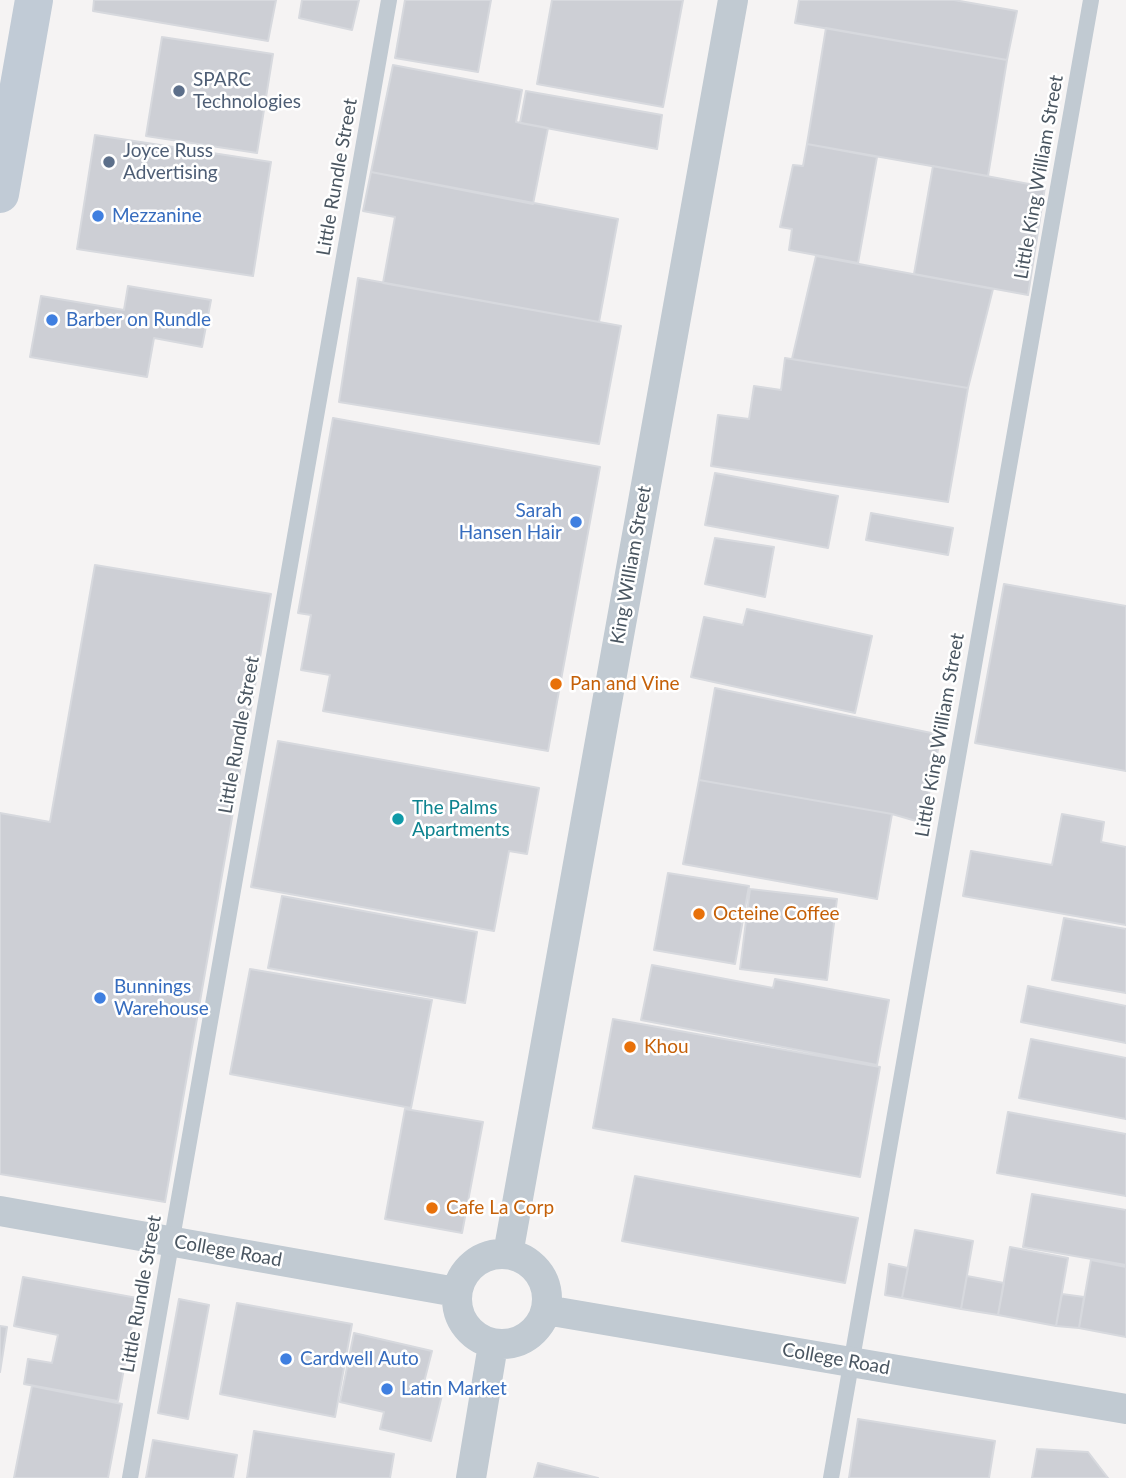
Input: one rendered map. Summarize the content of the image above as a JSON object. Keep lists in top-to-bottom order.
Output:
{
  "streets": {
    "street": ["King William Street", "College Road"],
    "lane": ["Little Rundle Street", "Little King William Street"]
  },
  "crossings": [
    ["Little Rundle Street", "College Road"],
    ["Little King William Street", "College Road"],
    ["King William Street", "College Road"]
  ],
  "places": [
    "SPARC Technologies",
    "Joyce Russ Advertising",
    "Mezzanine",
    "Barber on Rundle",
    "Sarah Hansen Hair",
    "Pan and Vine",
    "The Palms Apartments",
    "Octeine Coffee",
    "Bunnings Warehouse",
    "Khou",
    "Cafe La Corp",
    "Cardwell Auto",
    "Latin Market"
  ]
}
